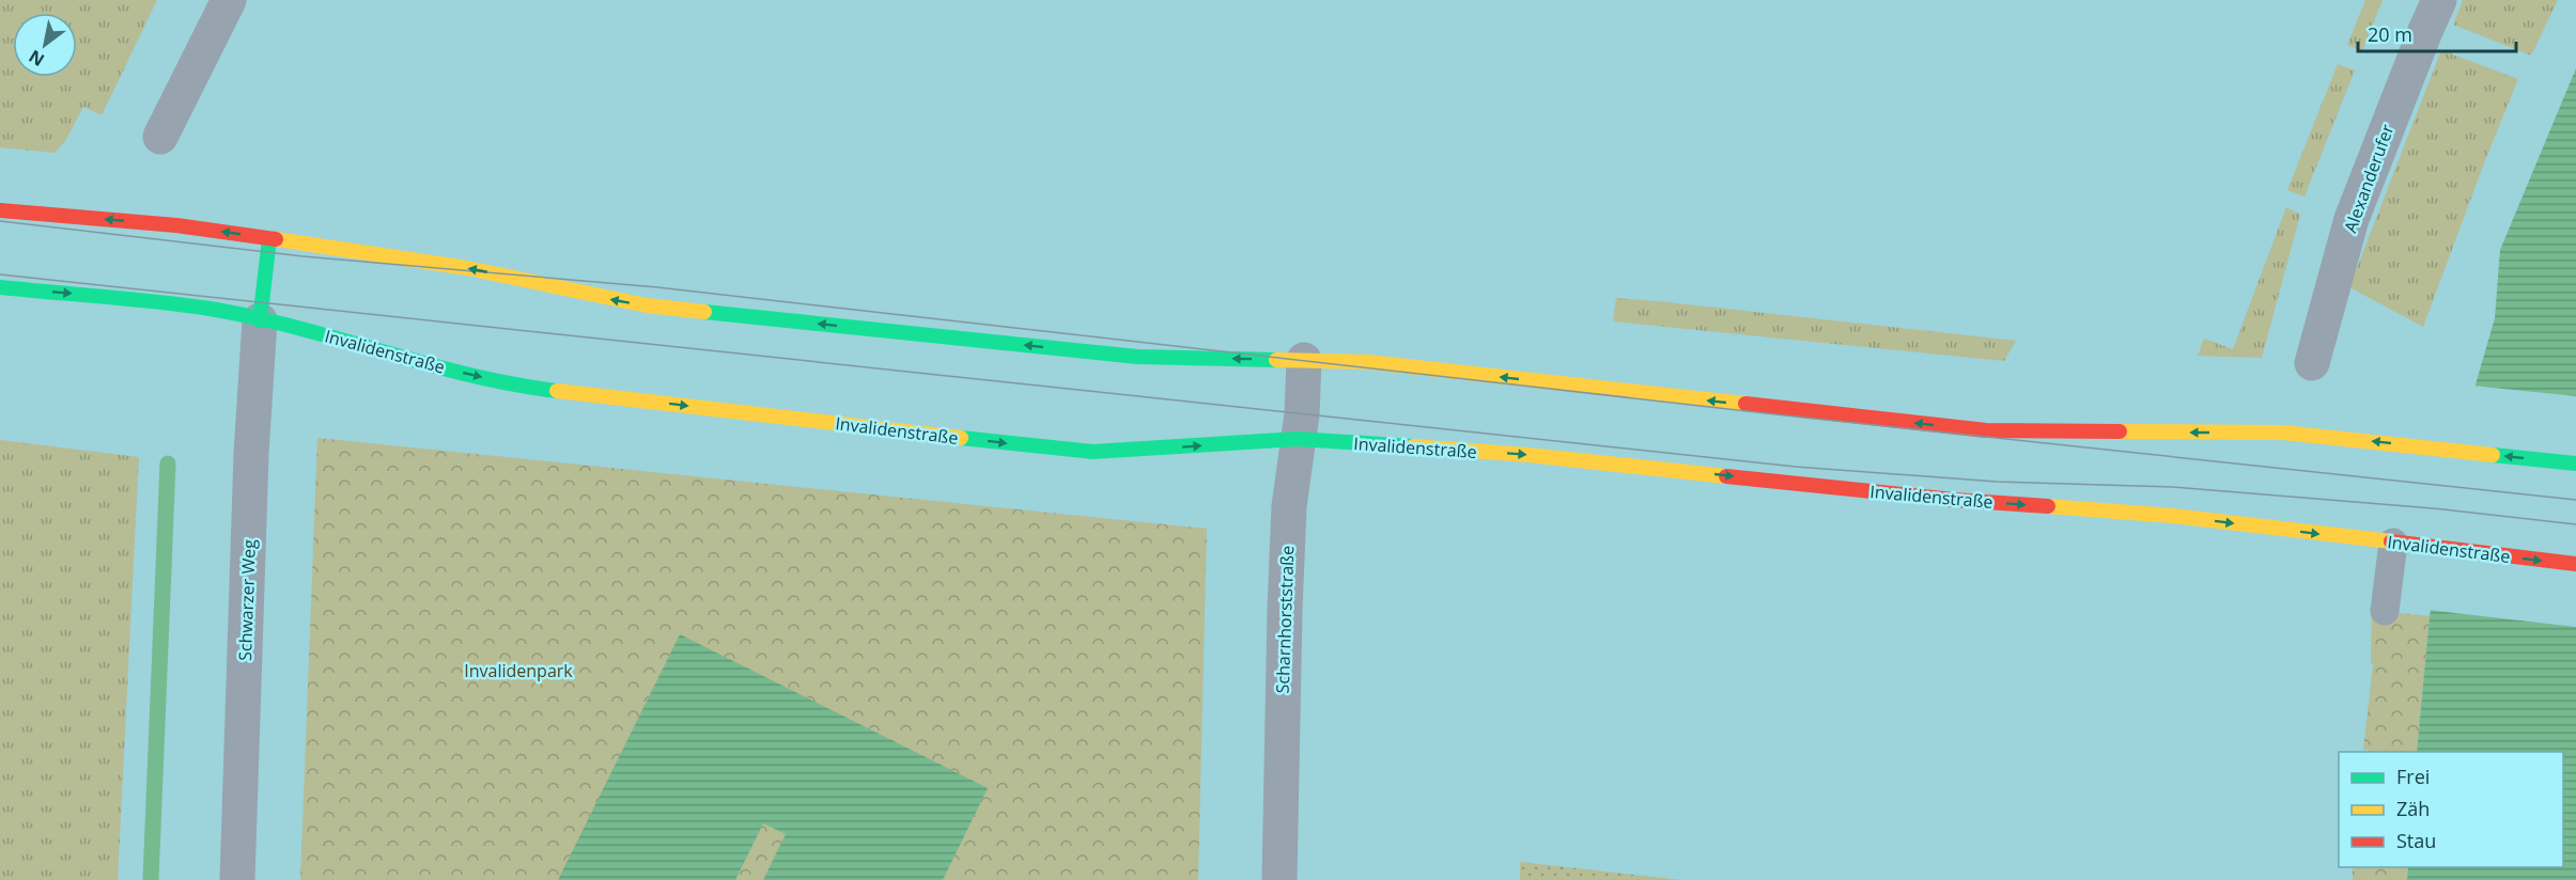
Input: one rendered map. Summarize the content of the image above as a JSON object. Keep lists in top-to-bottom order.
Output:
{
  "streets": {
    "main road": ["Invalidenstraße"],
    "street": ["Alexanderufer", "Schwarzer Weg", "Scharnhorststraße"]
  },
  "crossings": [
    ["Invalidenstraße", "Schwarzer Weg"],
    ["Invalidenstraße", "Scharnhorststraße"]
  ],
  "parks": ["Invalidenpark"],
  "legend": ["Frei", "Zäh", "Stau"],
  "scale_bar": "20 m",
  "north": "bottom left"
}
